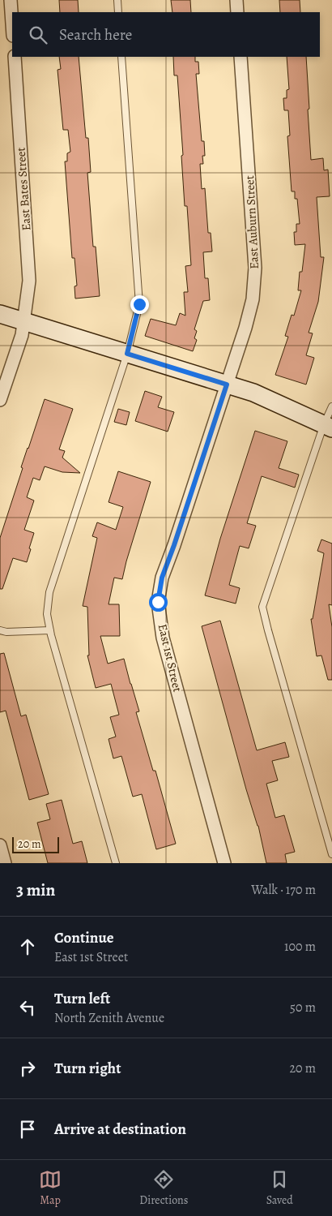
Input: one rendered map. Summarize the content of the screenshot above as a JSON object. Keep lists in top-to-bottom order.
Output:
{
  "streets": {
    "street": ["East Bates Street", "East Auburn Street", "East 1st Street"]
  },
  "crossings": [
    ["East Auburn Street", "East 1st Street"]
  ],
  "scale_bar": "20 m",
  "page": {
    "search": "Search here",
    "scale": "20 m",
    "heading": ["3 min", "Walk · 170 m"],
    "list": [
      ["Continue", "East 1st Street", "100 m"],
      ["Turn left", "North Zenith Avenue", "50 m"],
      ["Turn right", "20 m"],
      "Arrive at destination"
    ],
    "nav": ["Map", "Directions", "Saved"]
  }
}
